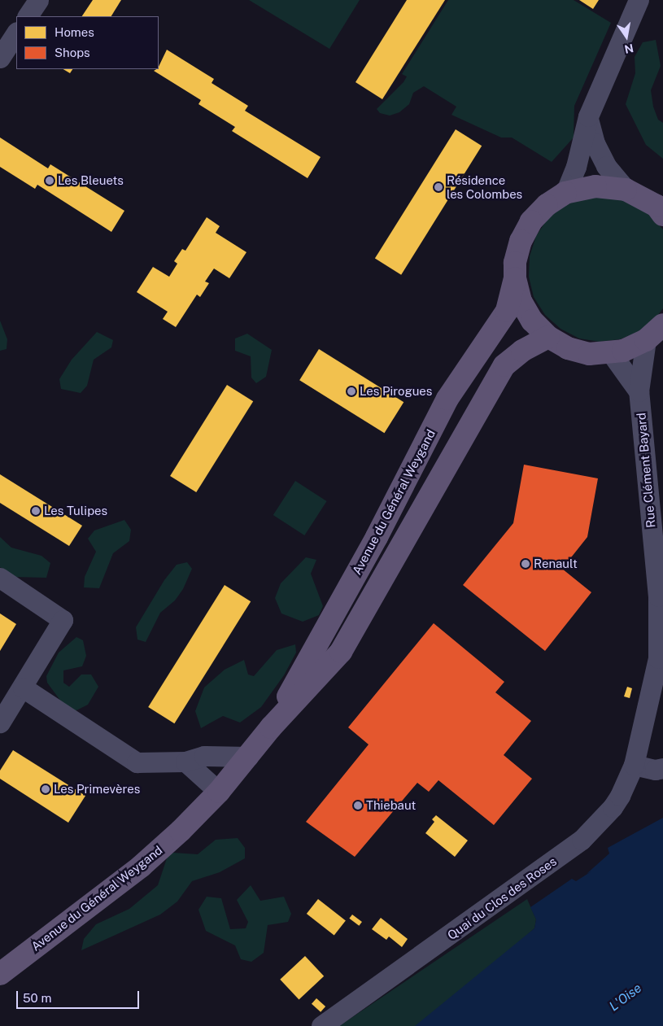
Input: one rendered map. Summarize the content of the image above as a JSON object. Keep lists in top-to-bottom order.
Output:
{
  "streets": {
    "main road": ["Avenue du Général Weygand"],
    "street": ["Rue Clément Bayard", "Quai du Clos des Roses"]
  },
  "crossings": [
    ["Rue Clément Bayard", "Quai du Clos des Roses"]
  ],
  "water": ["L'Oise"],
  "places": [
    "Les Bleuets",
    "Résidence les Colombes",
    "Les Pirogues",
    "Les Tulipes",
    "Renault",
    "Les Primevères",
    "Thiebaut"
  ],
  "legend": ["Homes", "Shops"],
  "scale_bar": "50 m",
  "north": "bottom"
}
